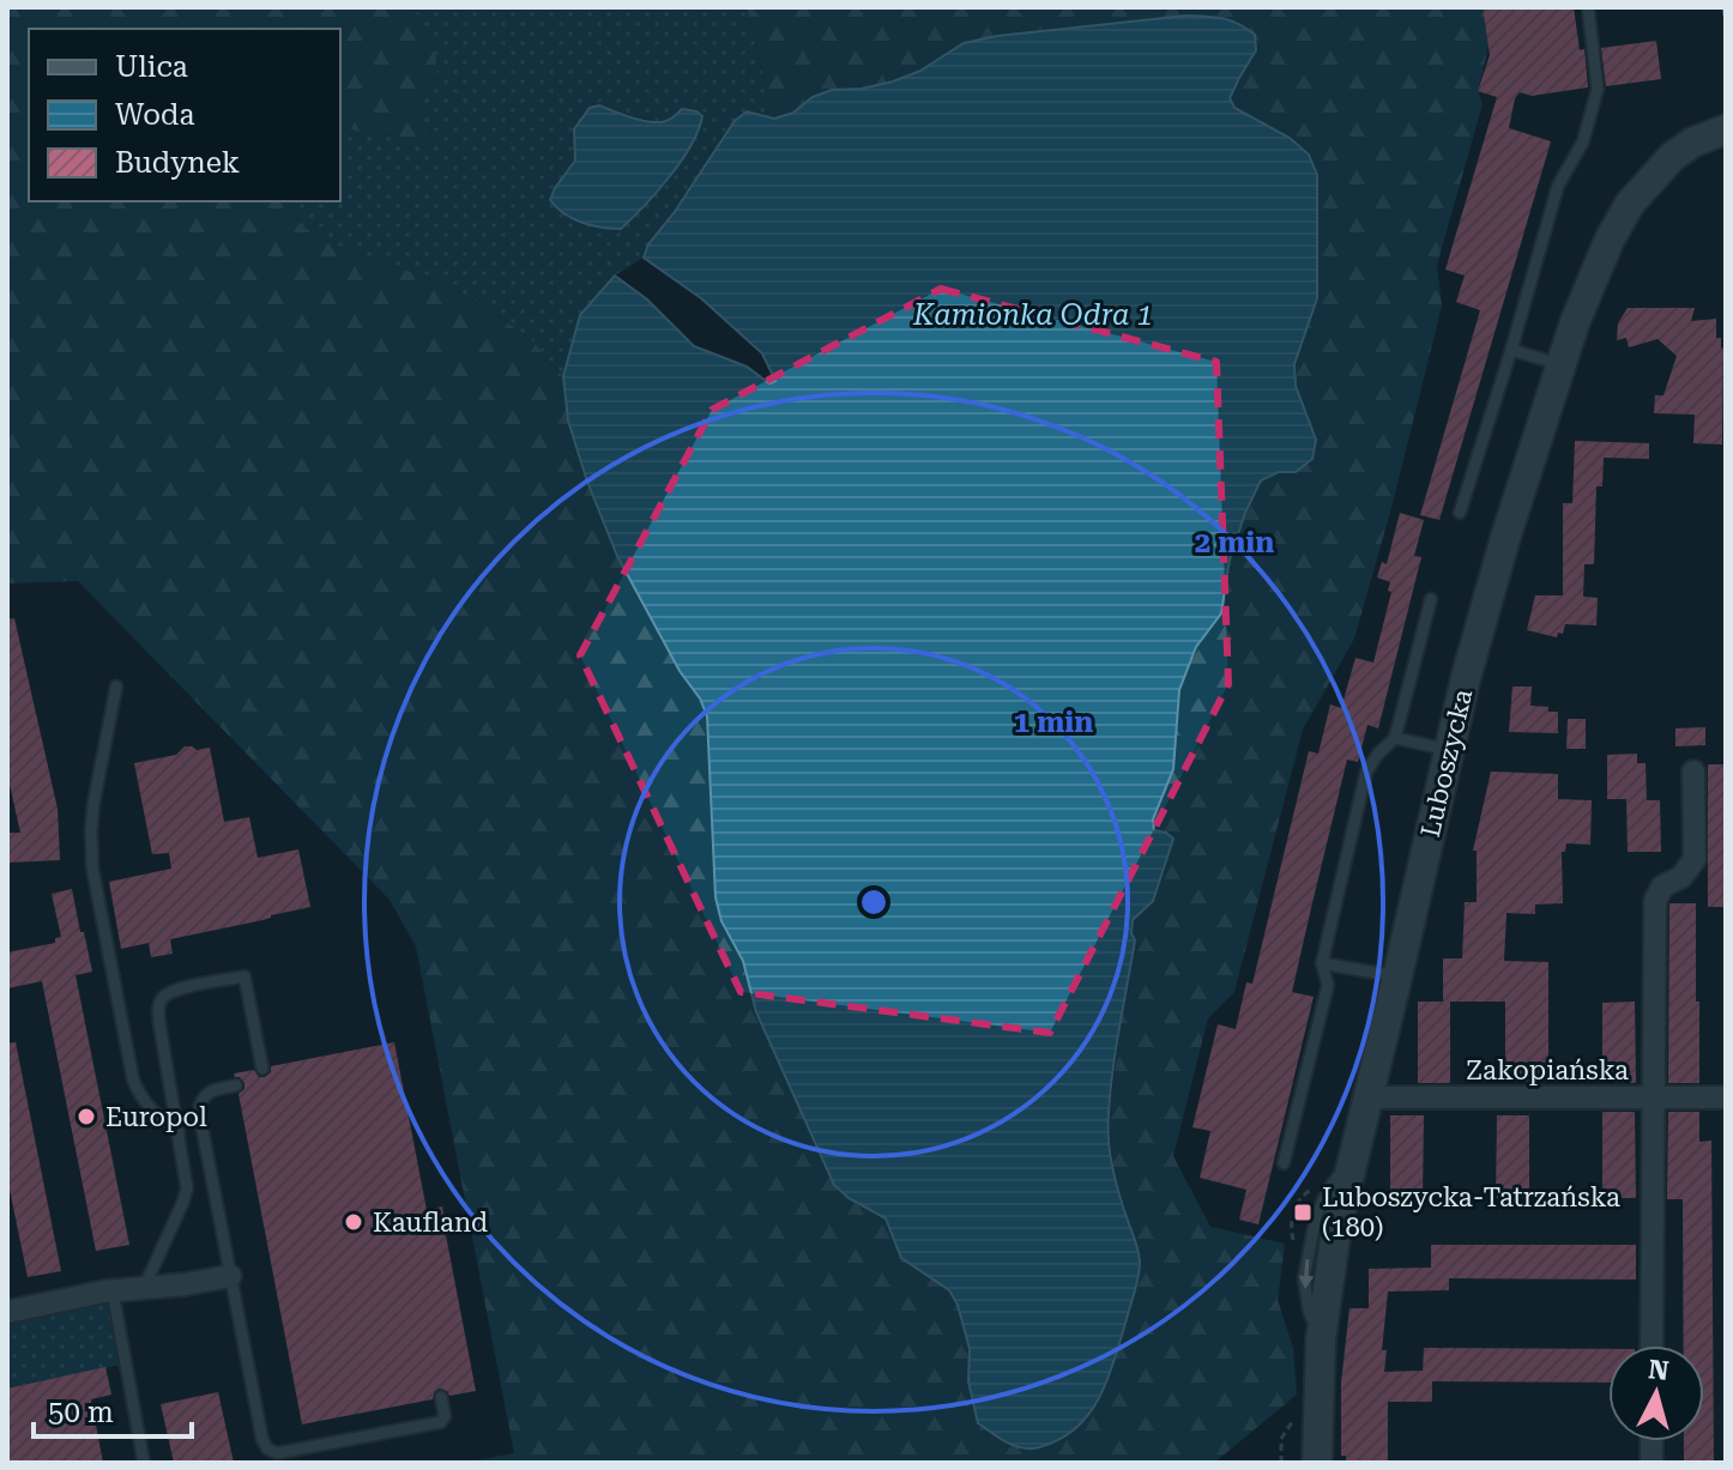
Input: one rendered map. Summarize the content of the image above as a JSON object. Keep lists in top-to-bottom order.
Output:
{
  "streets": {
    "street": ["Luboszycka", "Zakopiańska"]
  },
  "crossings": [
    ["Luboszycka", "Zakopiańska"]
  ],
  "water": ["Kamionka Odra 1"],
  "places": {
    "other": ["Europol", "Kaufland"],
    "transit": ["Luboszycka-Tatrzańska (180)"]
  },
  "legend": ["Ulica", "Woda", "Budynek"],
  "scale_bar": "50 m",
  "north": "top",
  "rings": ["2 min", "1 min"]
}
